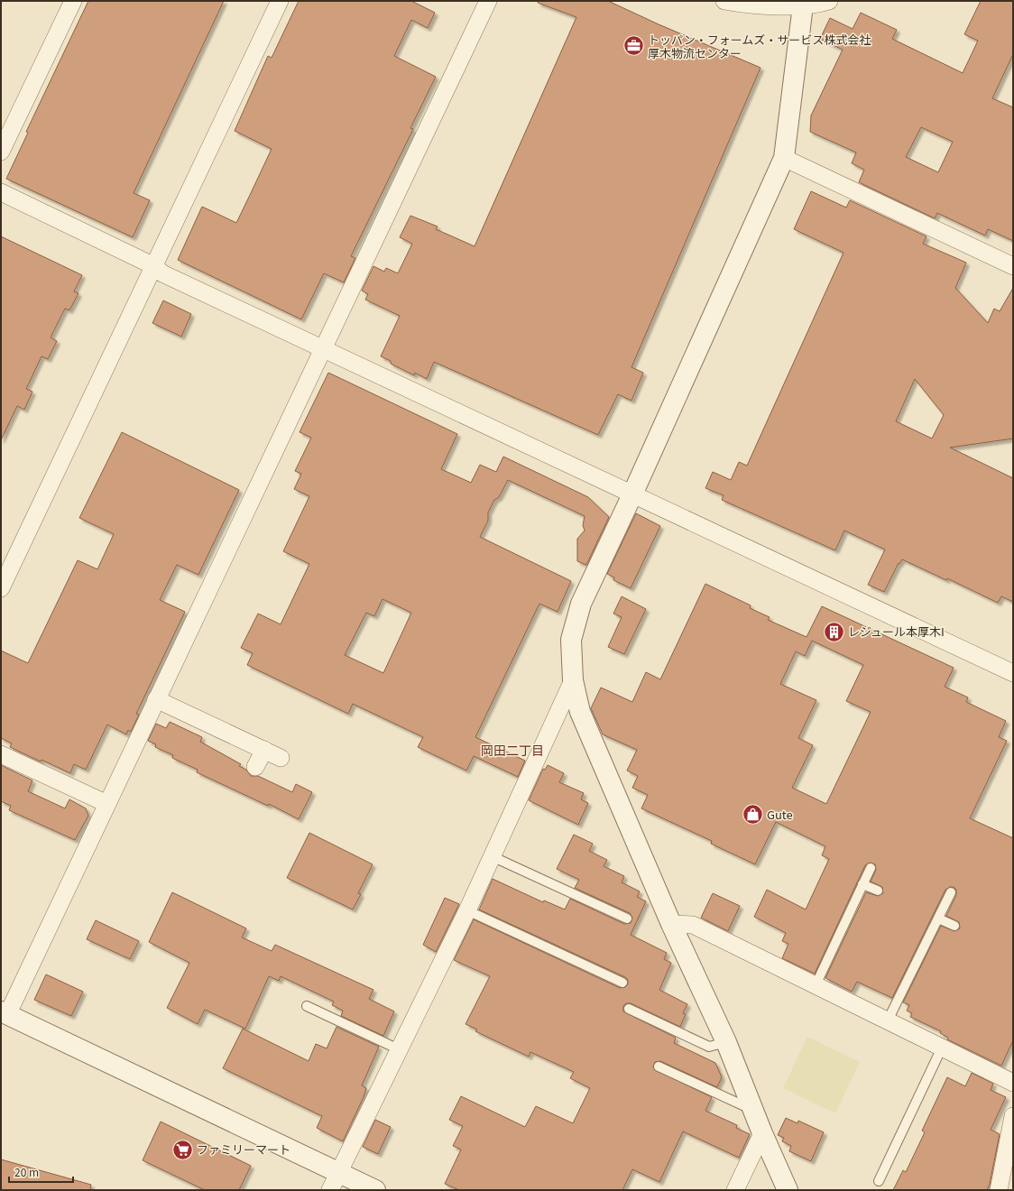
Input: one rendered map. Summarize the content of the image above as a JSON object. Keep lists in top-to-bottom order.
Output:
{
  "districts": ["岡田二丁目"],
  "places": {
    "office": ["トッパン・フォームズ・サービス株式会社 厚木物流センター"],
    "building": ["レジュール本厚木I"],
    "shop": ["Gute"],
    "supermarket": ["ファミリーマート"]
  },
  "scale_bar": "20 m"
}
